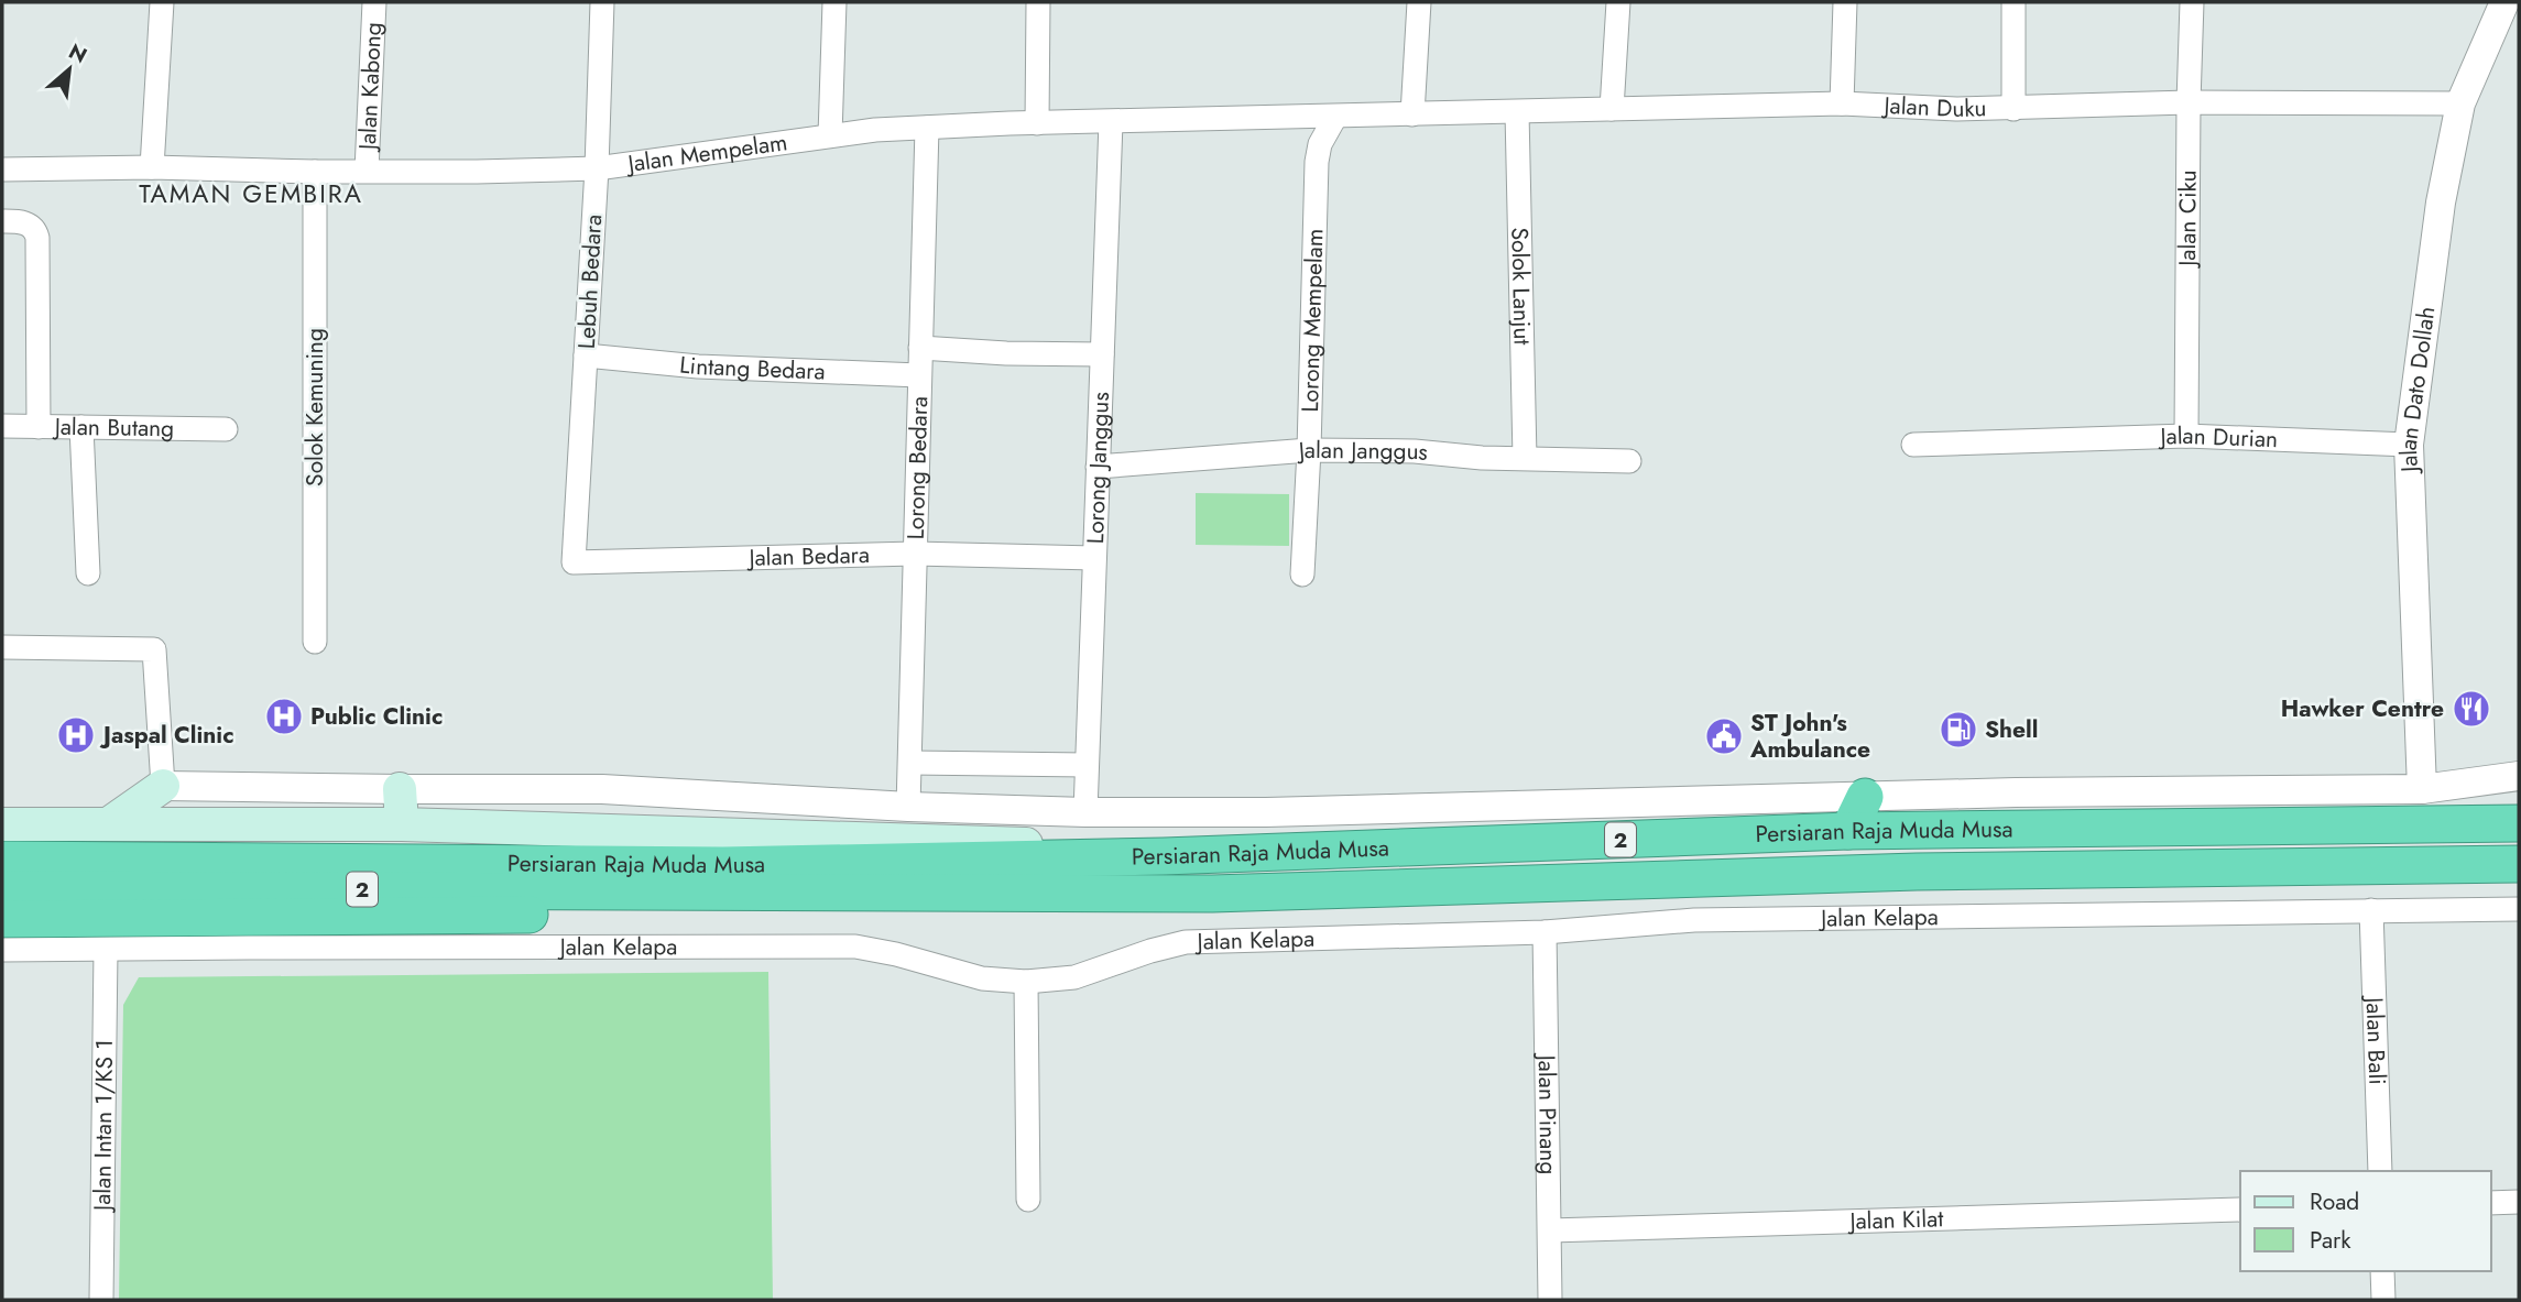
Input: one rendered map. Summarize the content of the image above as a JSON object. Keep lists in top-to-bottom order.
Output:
{
  "streets": {
    "highway": ["Persiaran Raja Muda Musa", "2"],
    "street": [
      "Jalan Kabong",
      "Jalan Duku",
      "Jalan Mempelam",
      "Jalan Ciku",
      "Lebuh Bedara",
      "Solok Lanjut",
      "Lorong Mempelam",
      "Lintang Bedara",
      "Jalan Dato Dollah",
      "Solok Kemuning",
      "Jalan Butang",
      "Jalan Durian",
      "Jalan Janggus",
      "Lorong Janggus",
      "Lorong Bedara",
      "Jalan Bedara",
      "Jalan Kelapa",
      "Jalan Bali",
      "Jalan Pinang",
      "Jalan Intan 1/KS 1",
      "Jalan Kilat"
    ]
  },
  "crossings": [
    ["Jalan Kabong", "Jalan Mempelam"],
    ["Jalan Duku", "Jalan Mempelam"],
    ["Jalan Duku", "Jalan Ciku"],
    ["Jalan Duku", "Solok Lanjut"],
    ["Jalan Duku", "Jalan Dato Dollah"],
    ["Jalan Mempelam", "Lebuh Bedara"],
    ["Jalan Mempelam", "Lorong Mempelam"],
    ["Jalan Mempelam", "Solok Kemuning"],
    ["Jalan Mempelam", "Lorong Janggus"],
    ["Jalan Mempelam", "Lorong Bedara"],
    ["Jalan Ciku", "Jalan Durian"],
    ["Lebuh Bedara", "Lintang Bedara"],
    ["Lebuh Bedara", "Jalan Bedara"],
    ["Solok Lanjut", "Jalan Janggus"],
    ["Lorong Mempelam", "Jalan Janggus"],
    ["Lintang Bedara", "Lorong Bedara"],
    ["Jalan Dato Dollah", "Jalan Durian"],
    ["Jalan Janggus", "Lorong Janggus"],
    ["Lorong Janggus", "Jalan Bedara"],
    ["Lorong Bedara", "Jalan Bedara"],
    ["Jalan Kelapa", "Jalan Bali"],
    ["Jalan Kelapa", "Jalan Pinang"],
    ["Jalan Kelapa", "Jalan Intan 1/KS 1"],
    ["Jalan Pinang", "Jalan Kilat"]
  ],
  "districts": ["TAMAN GEMBIRA"],
  "places": {
    "restaurant": ["Hawker Centre"],
    "hospital": ["Public Clinic", "Jaspal Clinic"],
    "fuel station": ["Shell"],
    "public building": ["ST John's Ambulance"]
  },
  "legend": ["Road", "Park"],
  "north": "top right"
}
